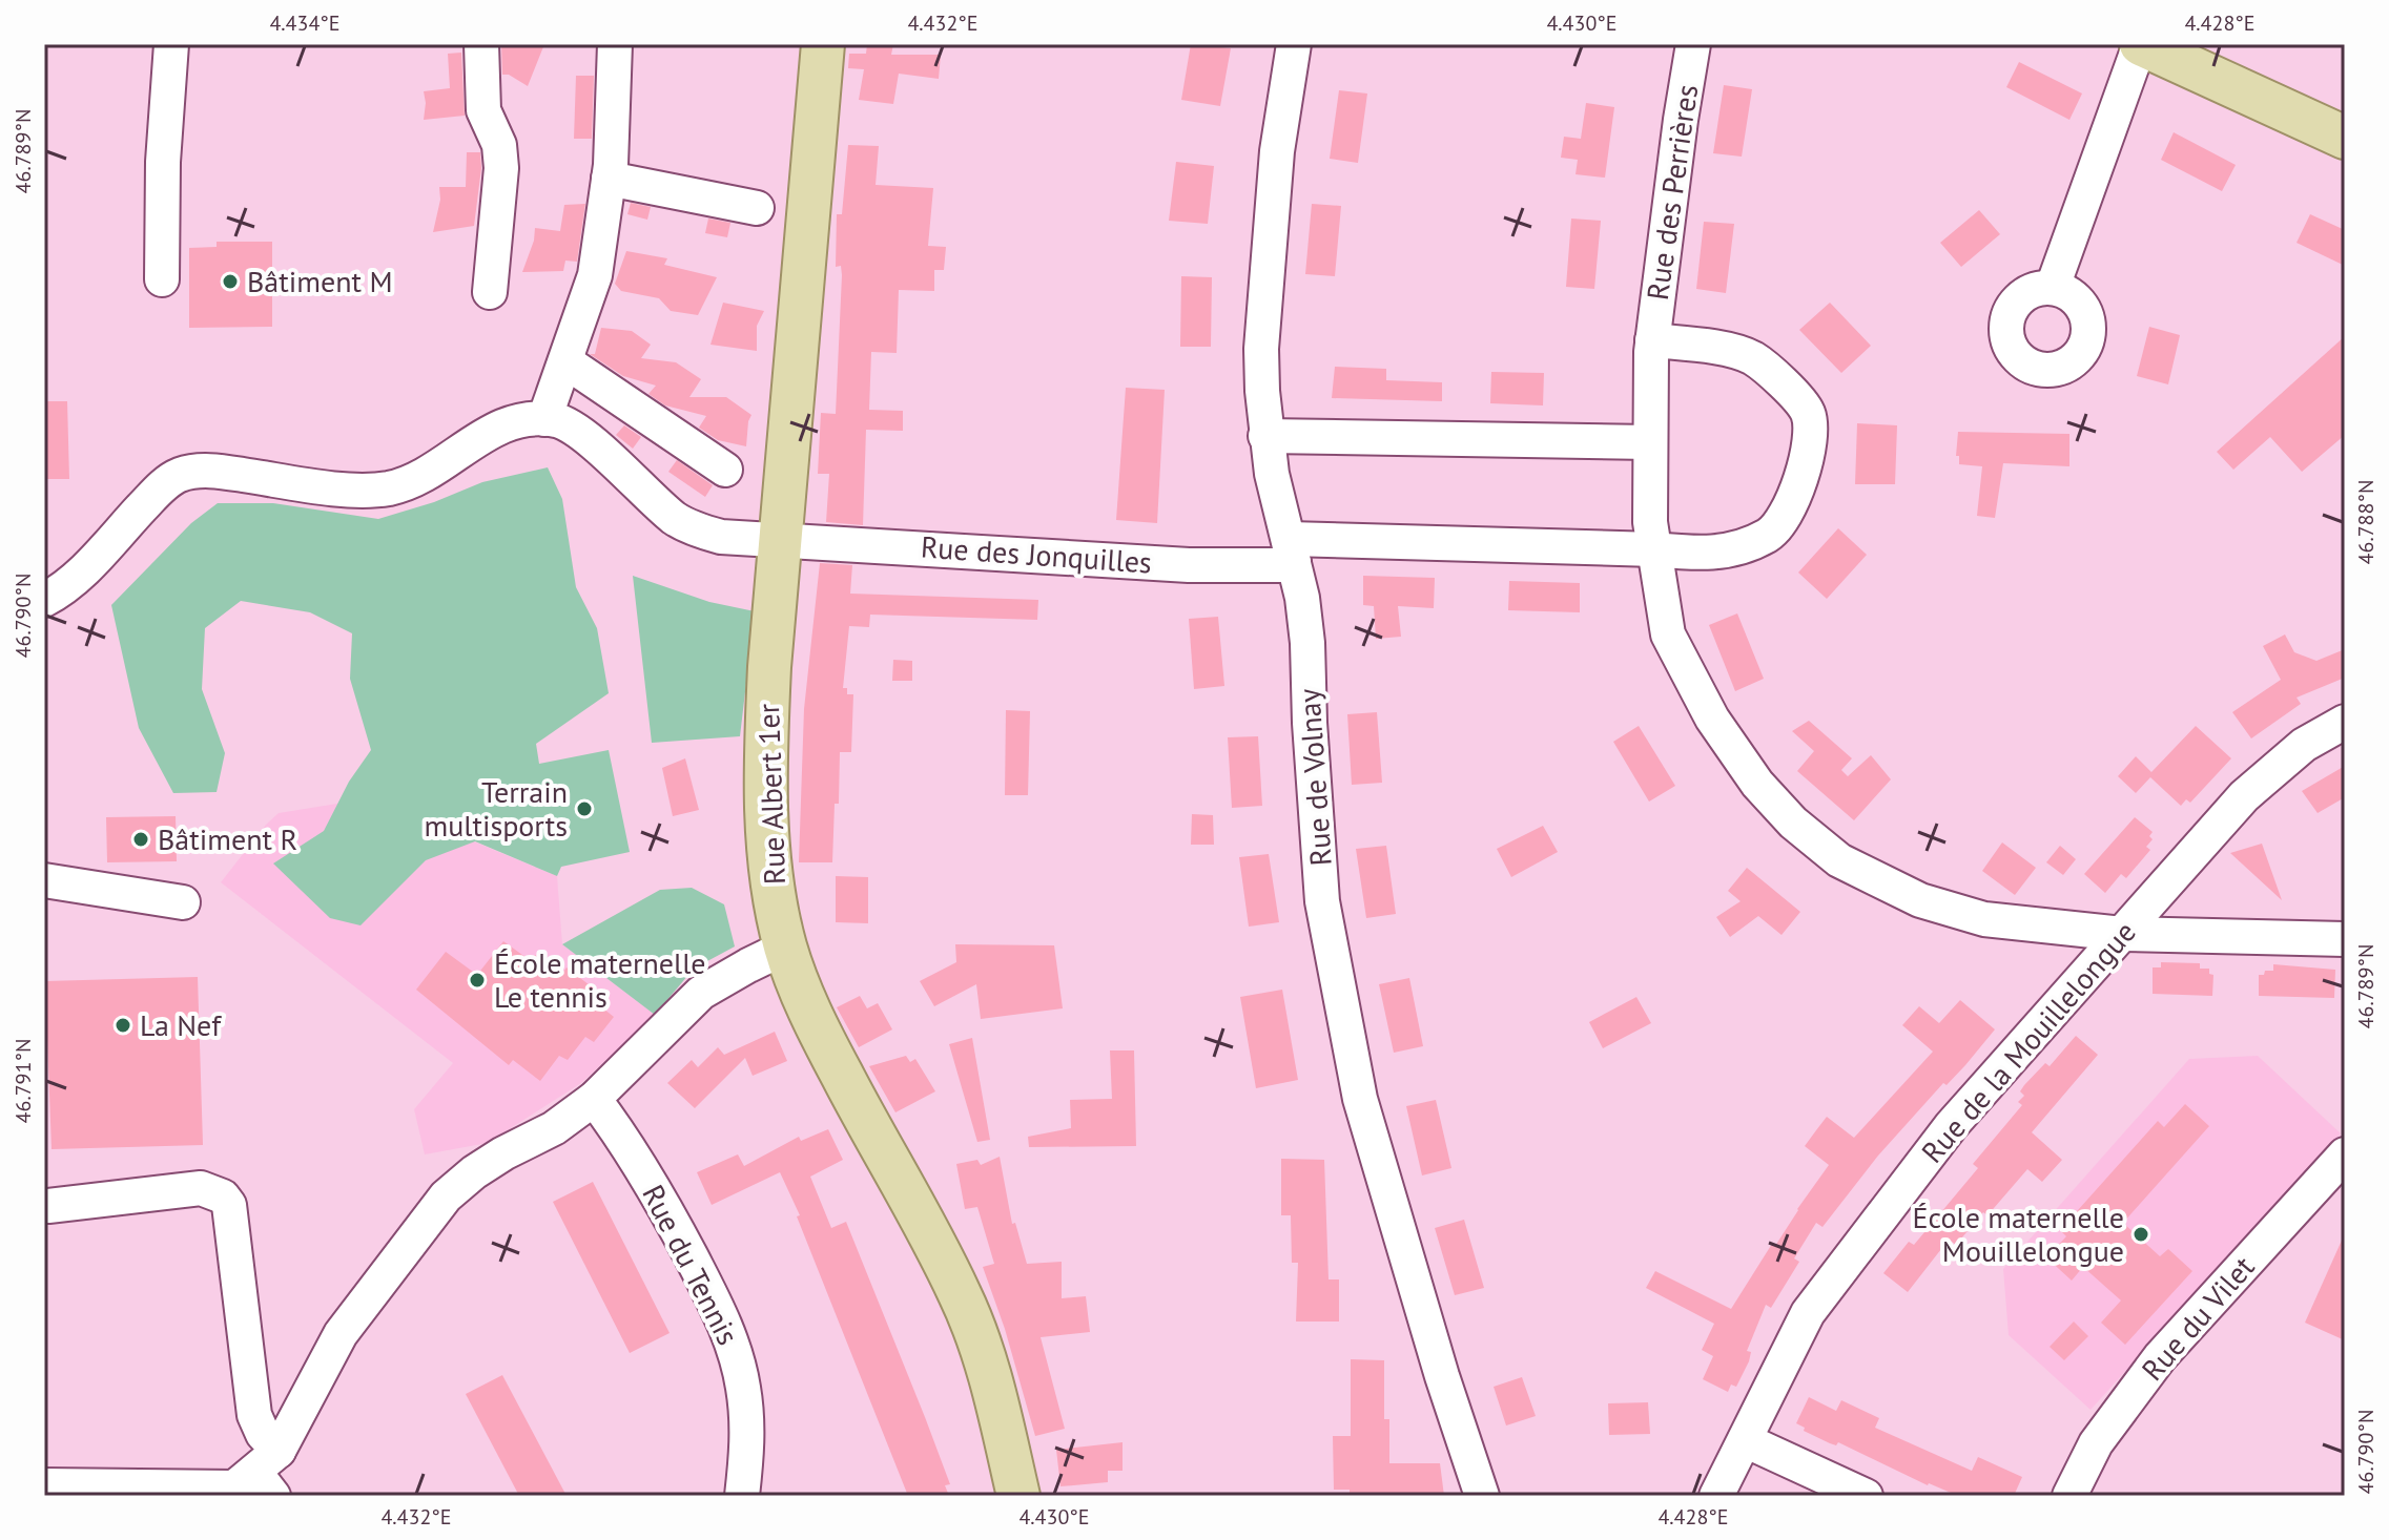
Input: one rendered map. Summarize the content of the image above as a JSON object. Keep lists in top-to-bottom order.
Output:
{
  "streets": {
    "main road": ["Rue Albert 1er"],
    "street": [
      "Rue des Perrières",
      "Rue des Jonquilles",
      "Rue de Volnay",
      "Rue de la Mouillelongue",
      "Rue du Tennis",
      "Rue du Vilet"
    ]
  },
  "crossings": [
    ["Rue des Perrières", "Rue des Jonquilles"],
    ["Rue des Perrières", "Rue de la Mouillelongue"],
    ["Rue des Jonquilles", "Rue de Volnay"],
    ["Rue des Jonquilles", "Rue Albert 1er"]
  ],
  "places": [
    "Bâtiment M",
    "Terrain multisports",
    "Bâtiment R",
    "École maternelle Le tennis",
    "La Nef",
    "École maternelle Mouillelongue"
  ],
  "coordinates": [
    "4.434°E",
    "4.432°E",
    "4.430°E",
    "4.428°E",
    "46.789°N",
    "46.788°N",
    "46.790°N",
    "46.791°N"
  ]
}
